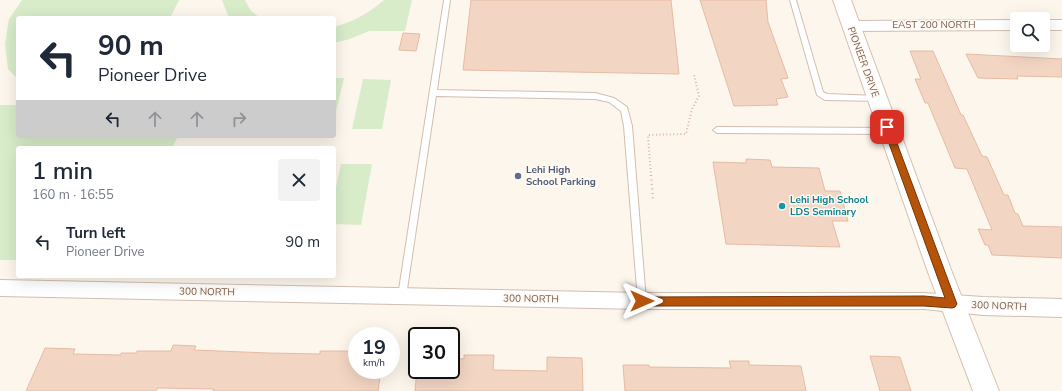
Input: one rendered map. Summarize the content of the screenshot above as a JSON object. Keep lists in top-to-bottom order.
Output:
{
  "streets": {
    "street": ["EAST 200 NORTH", "PIONEER DRIVE", "300 NORTH"]
  },
  "crossings": [
    ["EAST 200 NORTH", "PIONEER DRIVE"],
    ["PIONEER DRIVE", "300 NORTH"]
  ],
  "places": ["Lehi High School Parking", "Lehi High School LDS Seminary"],
  "page": {
    "turn": ["90 m", "Pioneer Drive"],
    "heading": ["1 min", "160 m · 16:55"],
    "list": [
      {
        "name": "Turn left",
        "note": "Pioneer Drive",
        "value": "90 m"
      }
    ],
    "speed": "19 km/h",
    "limit": "30"
  }
}
